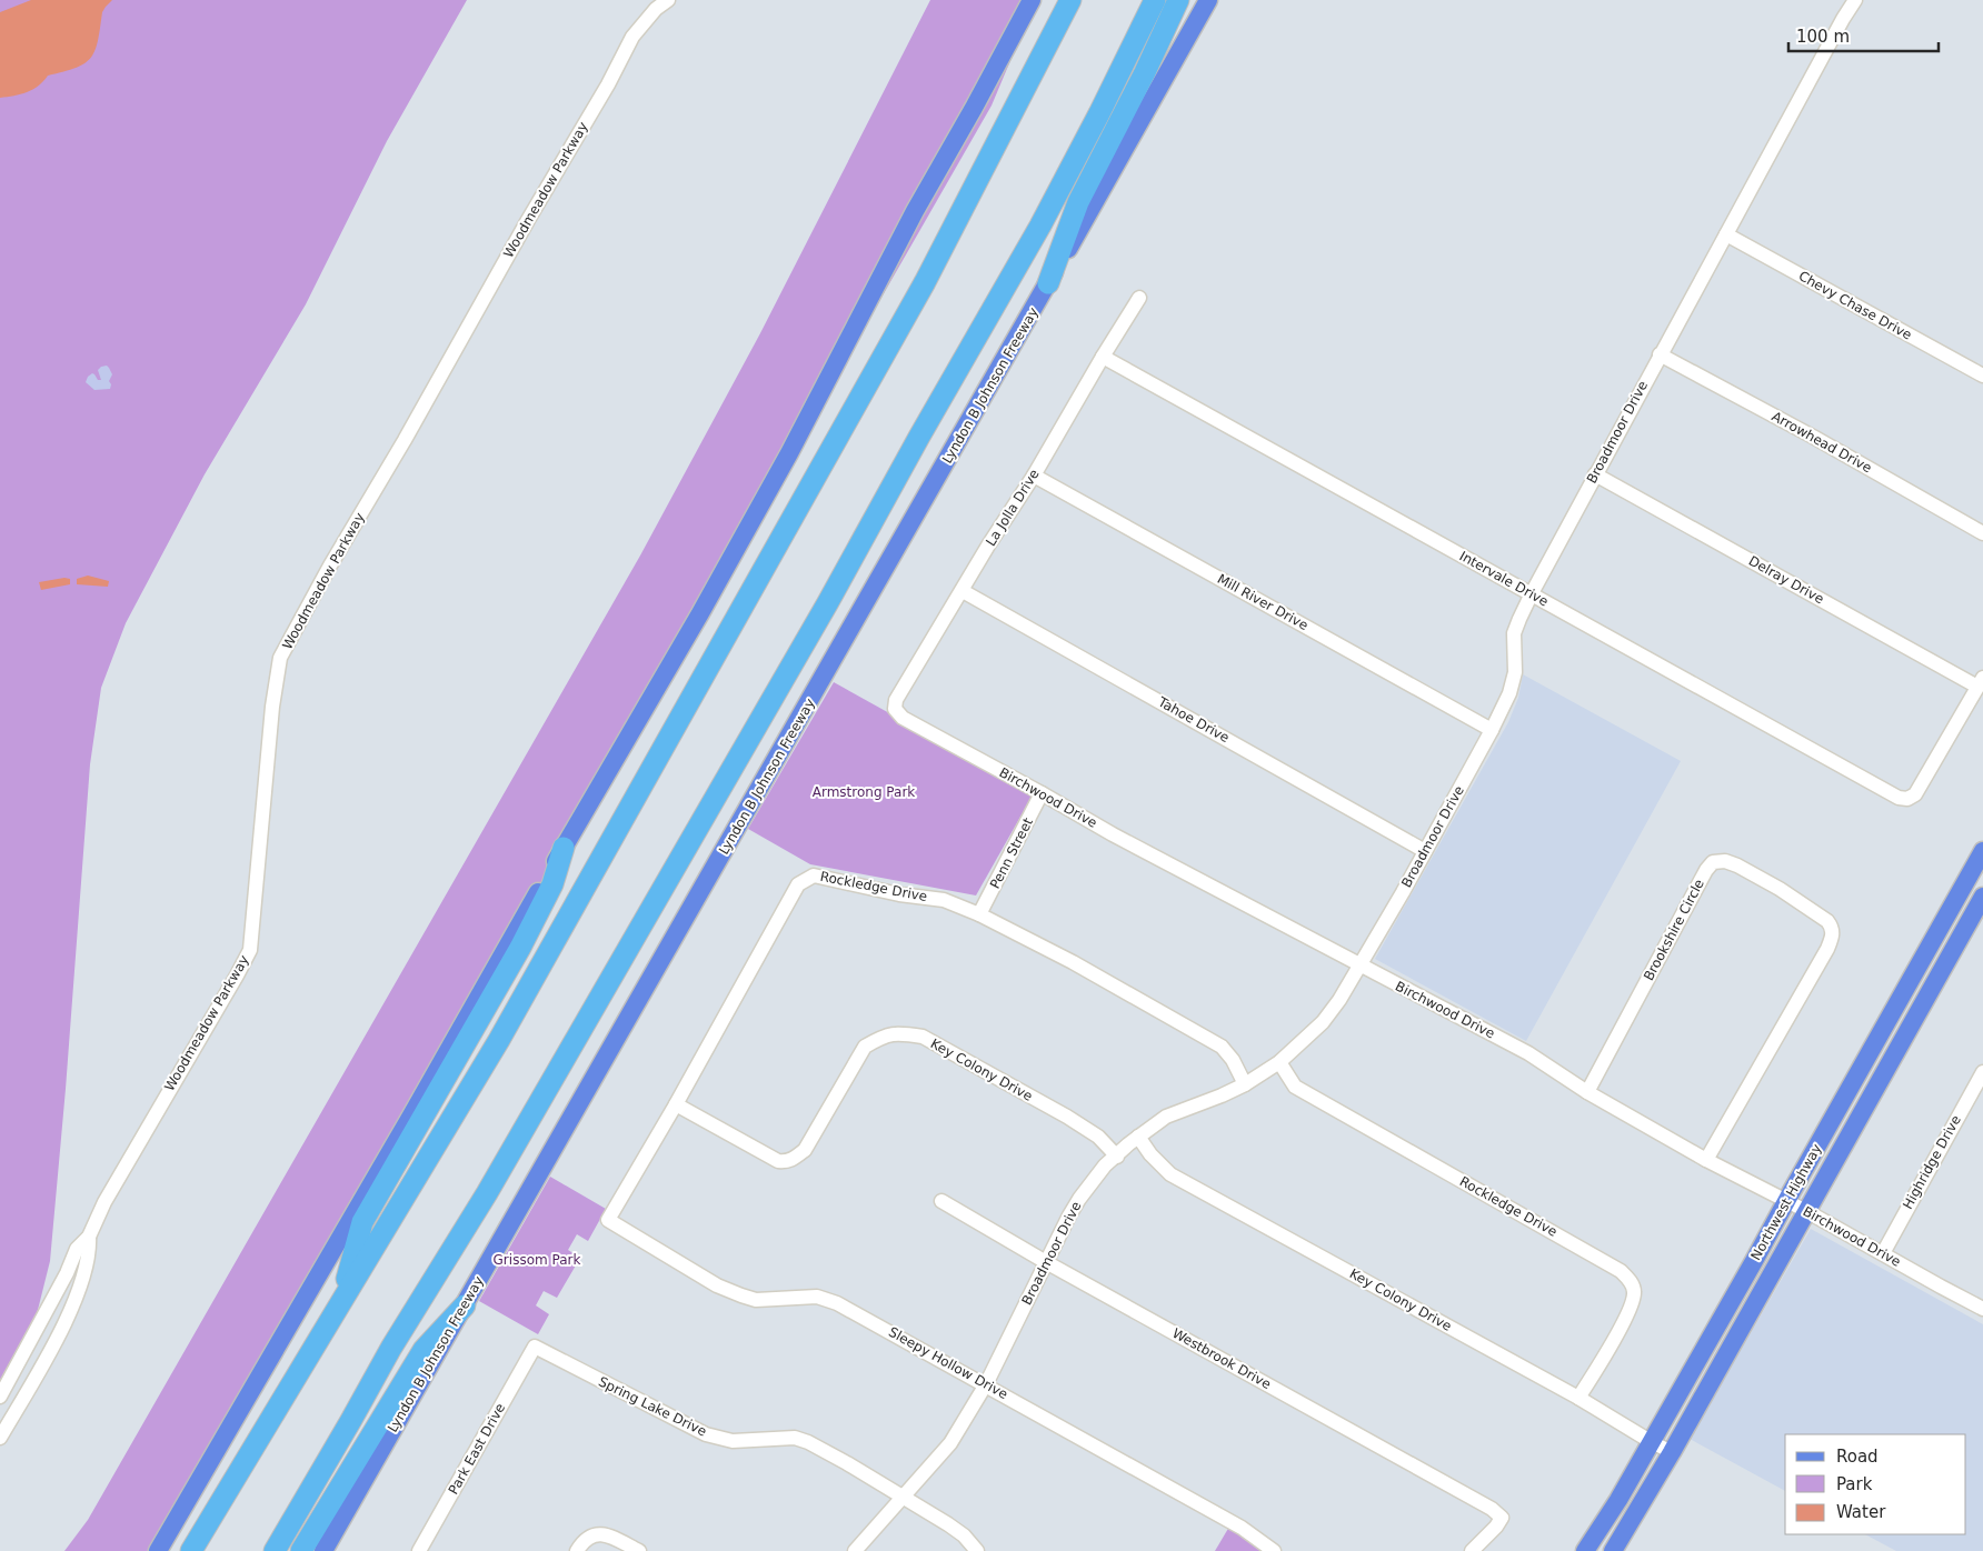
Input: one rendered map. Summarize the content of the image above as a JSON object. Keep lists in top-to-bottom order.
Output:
{
  "streets": {
    "main road": ["Lyndon B Johnson Freeway", "Northwest Highway"],
    "street": [
      "Woodmeadow Parkway",
      "Chevy Chase Drive",
      "Broadmoor Drive",
      "Arrowhead Drive",
      "La Jolla Drive",
      "Intervale Drive",
      "Delray Drive",
      "Mill River Drive",
      "Tahoe Drive",
      "Birchwood Drive",
      "Penn Street",
      "Rockledge Drive",
      "Brookshire Circle",
      "Key Colony Drive",
      "Highridge Drive",
      "Westbrook Drive",
      "Sleepy Hollow Drive",
      "Spring Lake Drive",
      "Park East Drive"
    ]
  },
  "crossings": [
    ["Chevy Chase Drive", "Broadmoor Drive"],
    ["Broadmoor Drive", "Arrowhead Drive"],
    ["Broadmoor Drive", "Intervale Drive"],
    ["Broadmoor Drive", "Delray Drive"],
    ["Broadmoor Drive", "Mill River Drive"],
    ["Broadmoor Drive", "Tahoe Drive"],
    ["Broadmoor Drive", "Birchwood Drive"],
    ["Broadmoor Drive", "Rockledge Drive"],
    ["Broadmoor Drive", "Key Colony Drive"],
    ["Broadmoor Drive", "Westbrook Drive"],
    ["Broadmoor Drive", "Sleepy Hollow Drive"],
    ["Broadmoor Drive", "Spring Lake Drive"],
    ["La Jolla Drive", "Intervale Drive"],
    ["La Jolla Drive", "Mill River Drive"],
    ["La Jolla Drive", "Tahoe Drive"],
    ["La Jolla Drive", "Birchwood Drive"],
    ["Intervale Drive", "Delray Drive"],
    ["Birchwood Drive", "Penn Street"],
    ["Birchwood Drive", "Brookshire Circle"],
    ["Birchwood Drive", "Highridge Drive"],
    ["Birchwood Drive", "Northwest Highway"],
    ["Penn Street", "Rockledge Drive"],
    ["Rockledge Drive", "Key Colony Drive"],
    ["Rockledge Drive", "Sleepy Hollow Drive"],
    ["Key Colony Drive", "Northwest Highway"],
    ["Spring Lake Drive", "Park East Drive"]
  ],
  "parks": ["Armstrong Park", "Grissom Park"],
  "legend": ["Road", "Park", "Water"],
  "scale_bar": "100 m"
}
